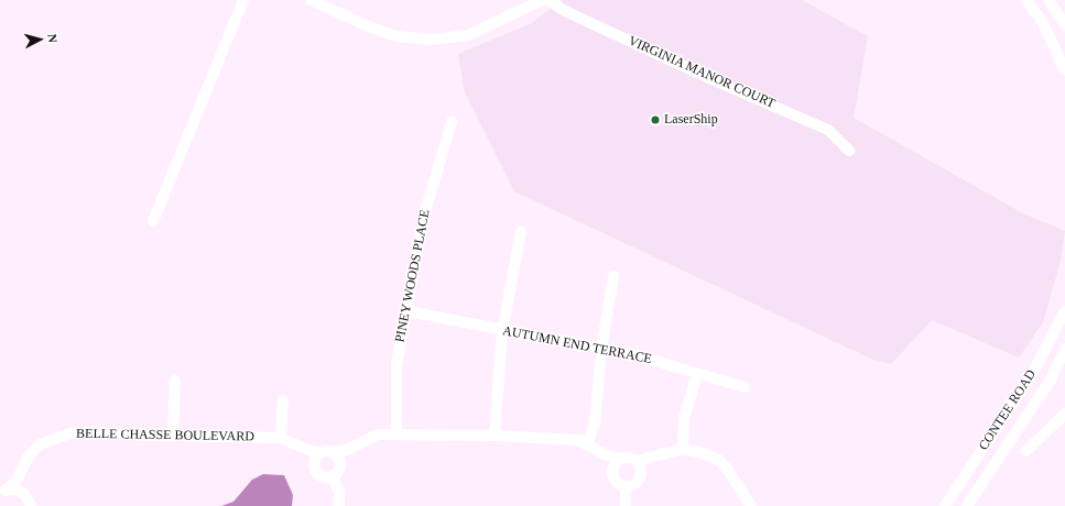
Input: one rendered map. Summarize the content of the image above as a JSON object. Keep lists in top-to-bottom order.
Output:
{
  "streets": {
    "street": [
      "VIRGINIA MANOR COURT",
      "PINEY WOODS PLACE",
      "AUTUMN END TERRACE",
      "CONTEE ROAD",
      "BELLE CHASSE BOULEVARD"
    ]
  },
  "crossings": [
    ["PINEY WOODS PLACE", "AUTUMN END TERRACE"]
  ],
  "places": ["LaserShip"],
  "north": "right"
}
